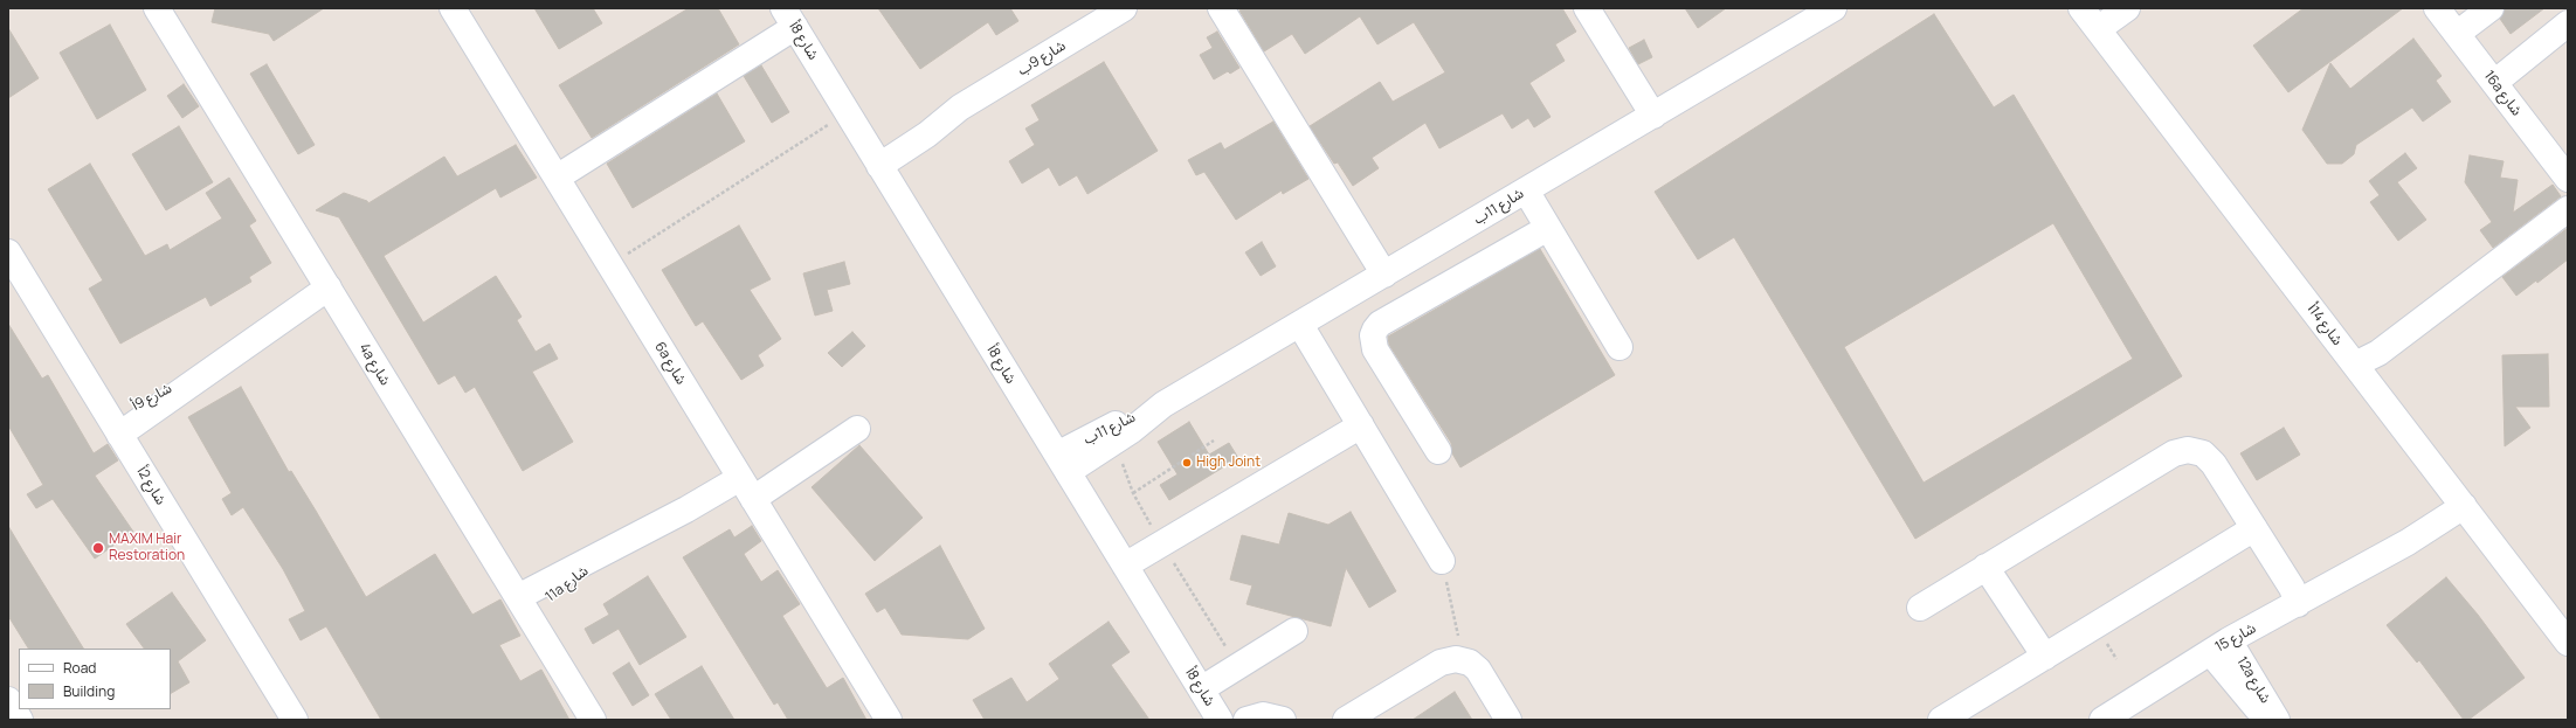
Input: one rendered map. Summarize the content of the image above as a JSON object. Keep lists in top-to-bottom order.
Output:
{
  "streets": {
    "street": [
      "شارع 8أ",
      "شارع 9ب",
      "16a شارع",
      "شارع 11ب",
      "شارع 14أ",
      "6a شارع",
      "4a شارع",
      "شارع 9أ",
      "شارع 2أ",
      "11a شارع",
      "شارع 15",
      "12a شارع"
    ]
  },
  "crossings": [
    ["شارع 8أ", "شارع 9ب"],
    ["شارع 8أ", "شارع 11ب"],
    ["شارع 14أ", "شارع 15"],
    ["6a شارع", "11a شارع"],
    ["4a شارع", "شارع 9أ"],
    ["4a شارع", "11a شارع"],
    ["شارع 9أ", "شارع 2أ"],
    ["شارع 15", "12a شارع"]
  ],
  "places": ["High Joint", "MAXIM Hair Restoration"],
  "legend": ["Road", "Building"]
}
